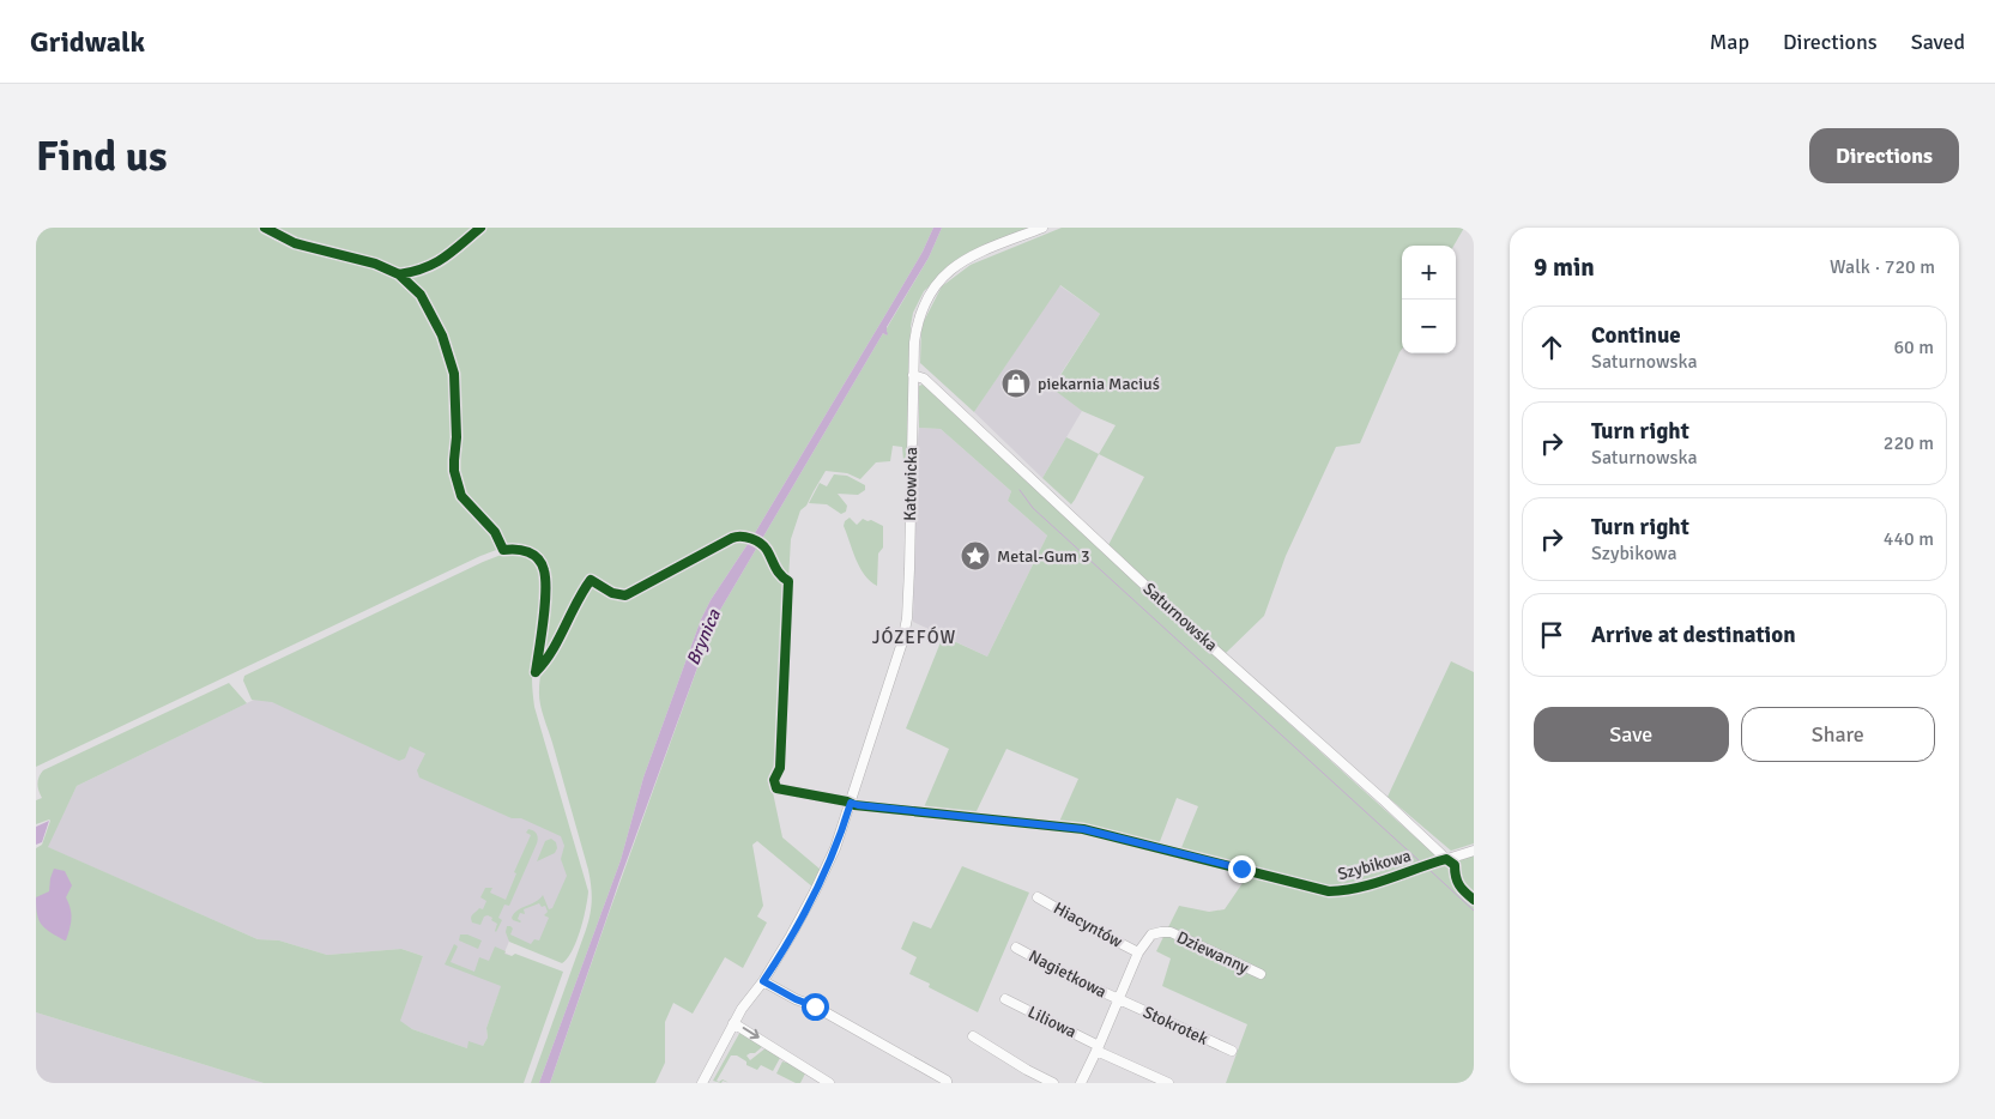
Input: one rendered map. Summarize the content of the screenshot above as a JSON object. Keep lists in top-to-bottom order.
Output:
{
  "streets": {
    "street": [
      "Katowicka",
      "Saturnowska",
      "Szybikowa",
      "Hiacyntów",
      "Dziewanny",
      "Nagietkowa",
      "Liliowa",
      "Stokrotek"
    ]
  },
  "crossings": [
    ["Katowicka", "Saturnowska"],
    ["Katowicka", "Szybikowa"],
    ["Saturnowska", "Szybikowa"],
    ["Hiacyntów", "Dziewanny"],
    ["Nagietkowa", "Stokrotek"]
  ],
  "districts": ["JÓZEFÓW"],
  "water": ["Brynica"],
  "places": {
    "shop": ["piekarnia Maciuś"],
    "place": ["Metal-Gum 3"]
  },
  "page": {
    "header": "Gridwalk",
    "nav": ["Map", "Directions", "Saved"],
    "buttons": [
      "Directions",
      ["Save", "Share"]
    ],
    "title": "Find us",
    "heading": ["9 min", "Walk · 720 m"],
    "map_buttons": ["+", "−"],
    "list": [
      ["Continue", "Saturnowska", "60 m"],
      ["Turn right", "Saturnowska", "220 m"],
      ["Turn right", "Szybikowa", "440 m"],
      "Arrive at destination"
    ]
  }
}
